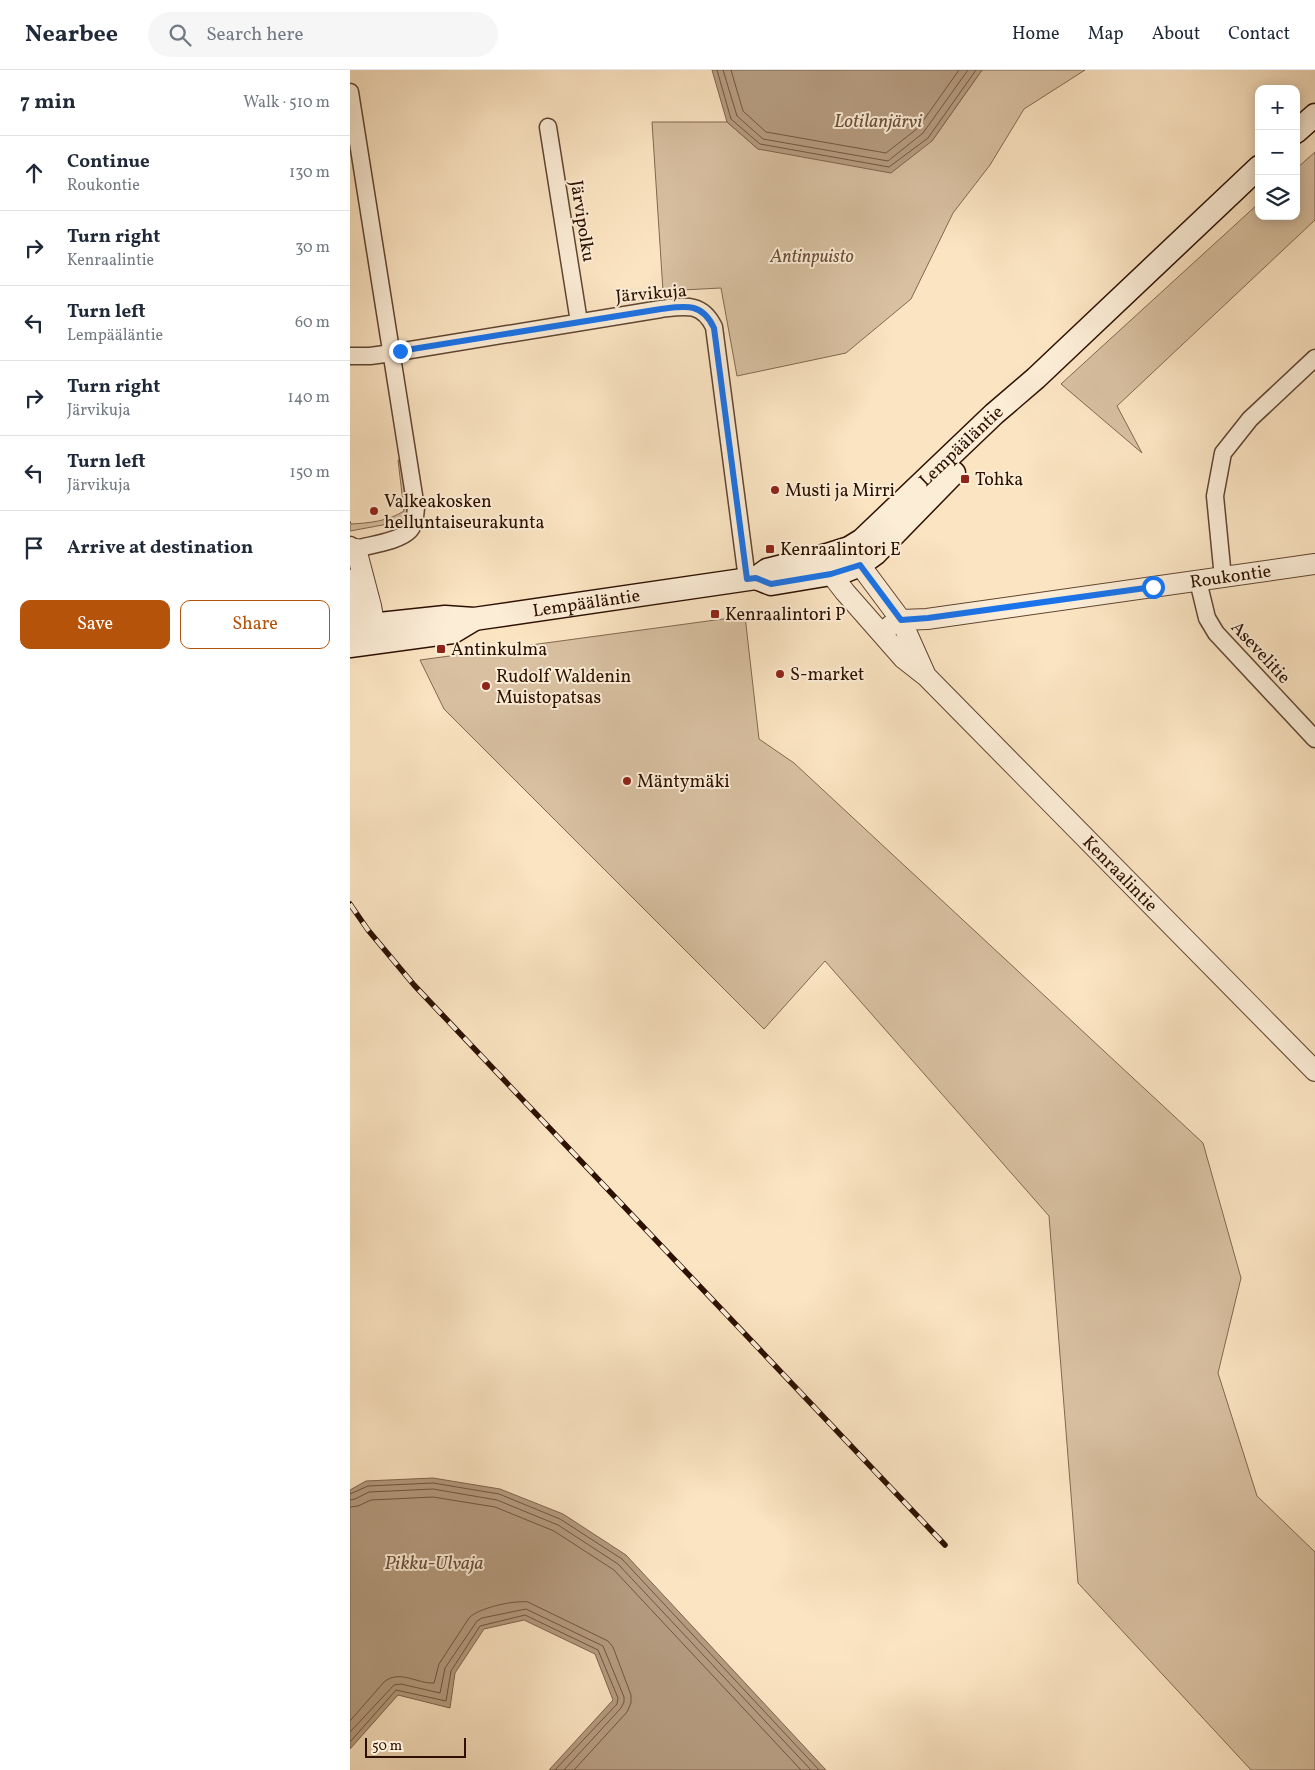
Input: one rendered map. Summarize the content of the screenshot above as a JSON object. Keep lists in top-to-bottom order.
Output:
{
  "streets": {
    "main road": ["Lempääläntie"],
    "street": [
      "Järvipolku",
      "Järvikuja",
      "Roukontie",
      "Asevelitie",
      "Kenraalintie"
    ]
  },
  "crossings": [
    ["Järvipolku", "Järvikuja"],
    ["Järvikuja", "Lempääläntie"],
    ["Lempääläntie", "Kenraalintie"],
    ["Roukontie", "Asevelitie"],
    ["Roukontie", "Kenraalintie"]
  ],
  "water": ["Lotilanjärvi", "Pikku-Ulvaja"],
  "parks": ["Antinpuisto"],
  "places": {
    "transit": [
      "Tohka",
      "Kenraalintori E",
      "Kenraalintori P",
      "Antinkulma"
    ],
    "other": [
      "Musti ja Mirri",
      "Valkeakosken helluntaiseurakunta",
      "S-market",
      "Rudolf Waldenin Muistopatsas",
      "Mäntymäki"
    ]
  },
  "scale_bar": "50 m",
  "page": {
    "header": "Nearbee",
    "search": "Search here",
    "nav": [
      "Home",
      "Map",
      "About",
      "Contact"
    ],
    "heading": ["7 min", "Walk · 510 m"],
    "map_buttons": ["+", "−"],
    "list": [
      ["Continue", "Roukontie", "130 m"],
      ["Turn right", "Kenraalintie", "30 m"],
      ["Turn left", "Lempääläntie", "60 m"],
      ["Turn right", "Järvikuja", "140 m"],
      ["Turn left", "Järvikuja", "150 m"],
      "Arrive at destination"
    ],
    "buttons": ["Save", "Share"],
    "scale": "50 m"
  }
}
